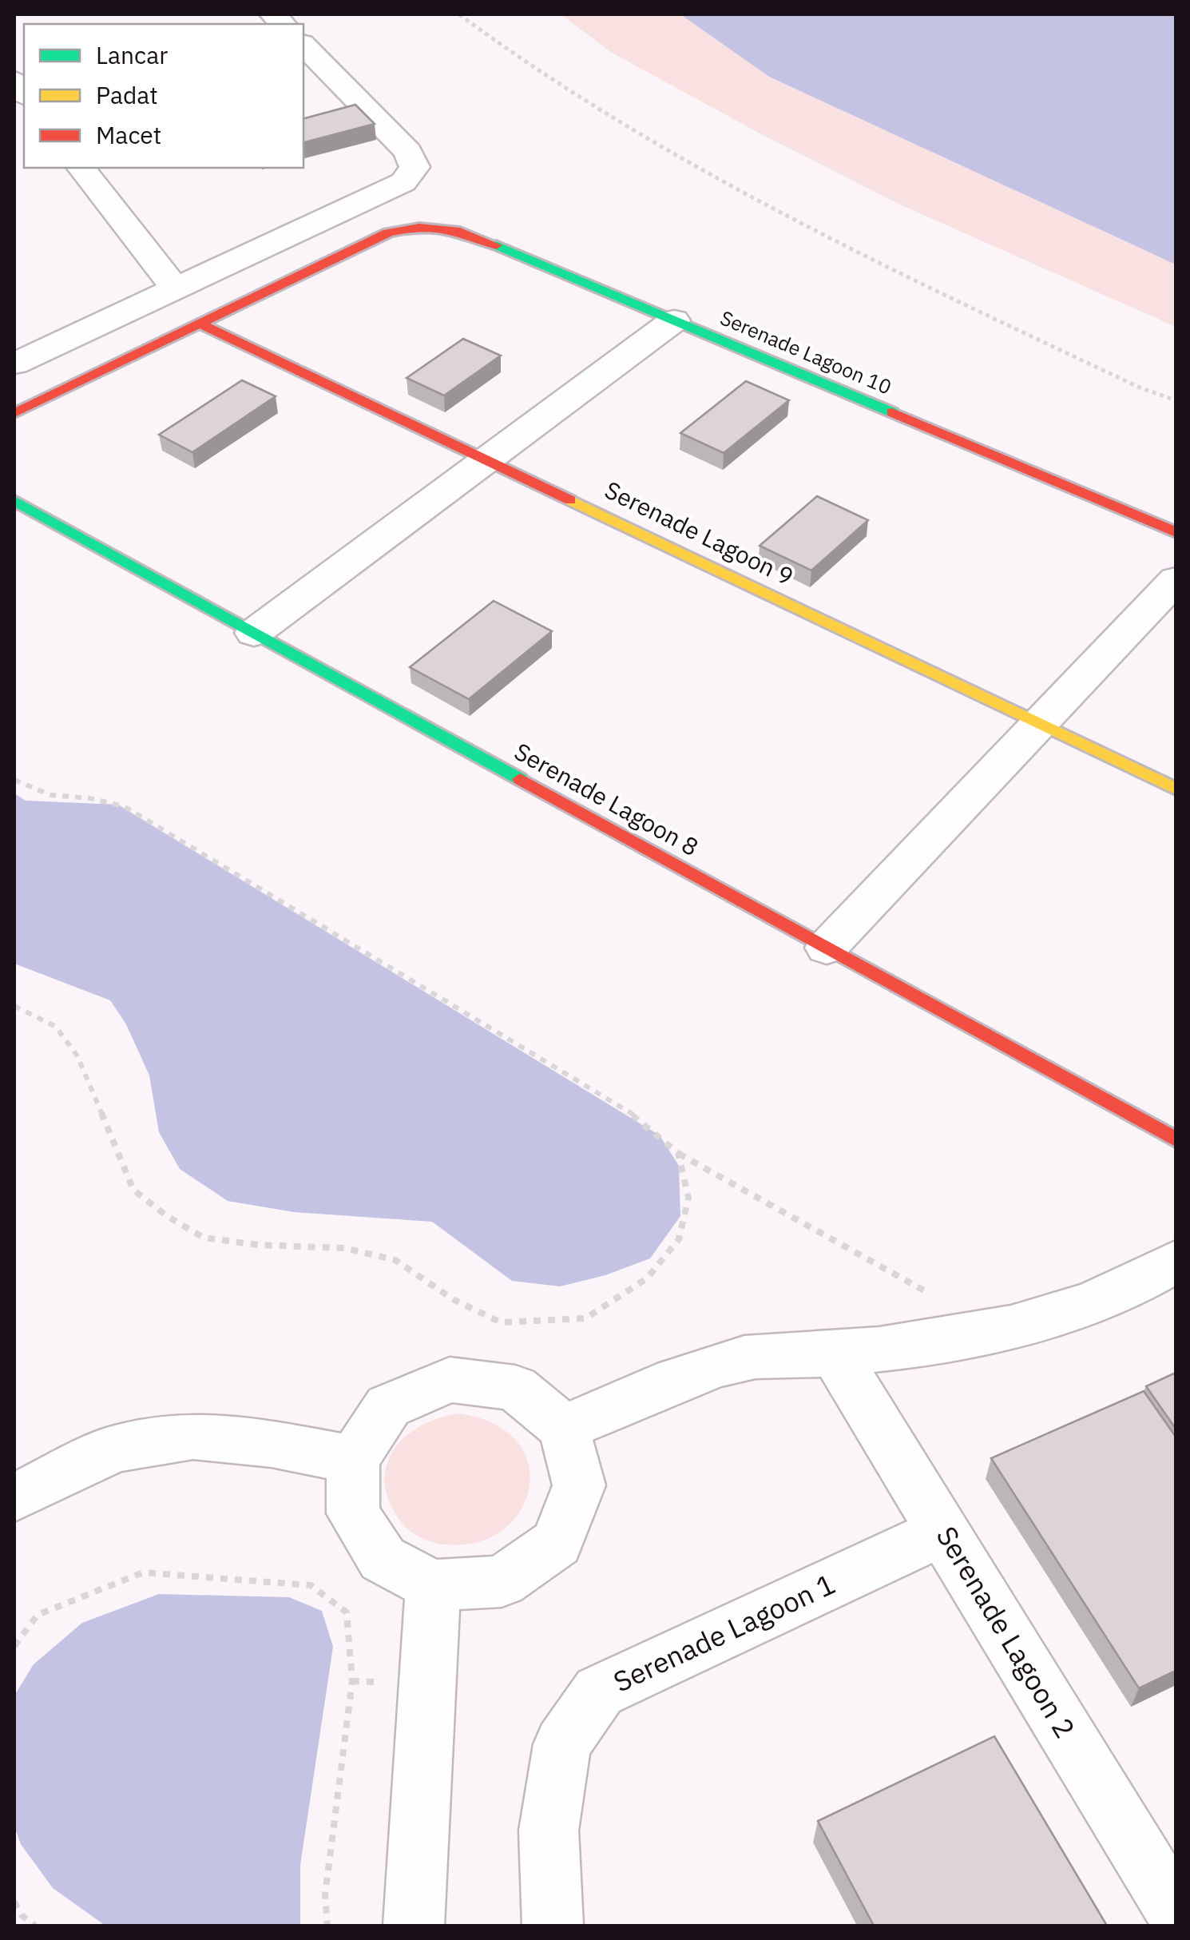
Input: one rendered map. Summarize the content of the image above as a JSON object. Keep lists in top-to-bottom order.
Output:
{
  "streets": {
    "street": [
      "Serenade Lagoon 10",
      "Serenade Lagoon 9",
      "Serenade Lagoon 8",
      "Serenade Lagoon 2",
      "Serenade Lagoon 1"
    ]
  },
  "crossings": [
    ["Serenade Lagoon 10", "Serenade Lagoon 9"],
    ["Serenade Lagoon 2", "Serenade Lagoon 1"]
  ],
  "legend": ["Lancar", "Padat", "Macet"]
}
